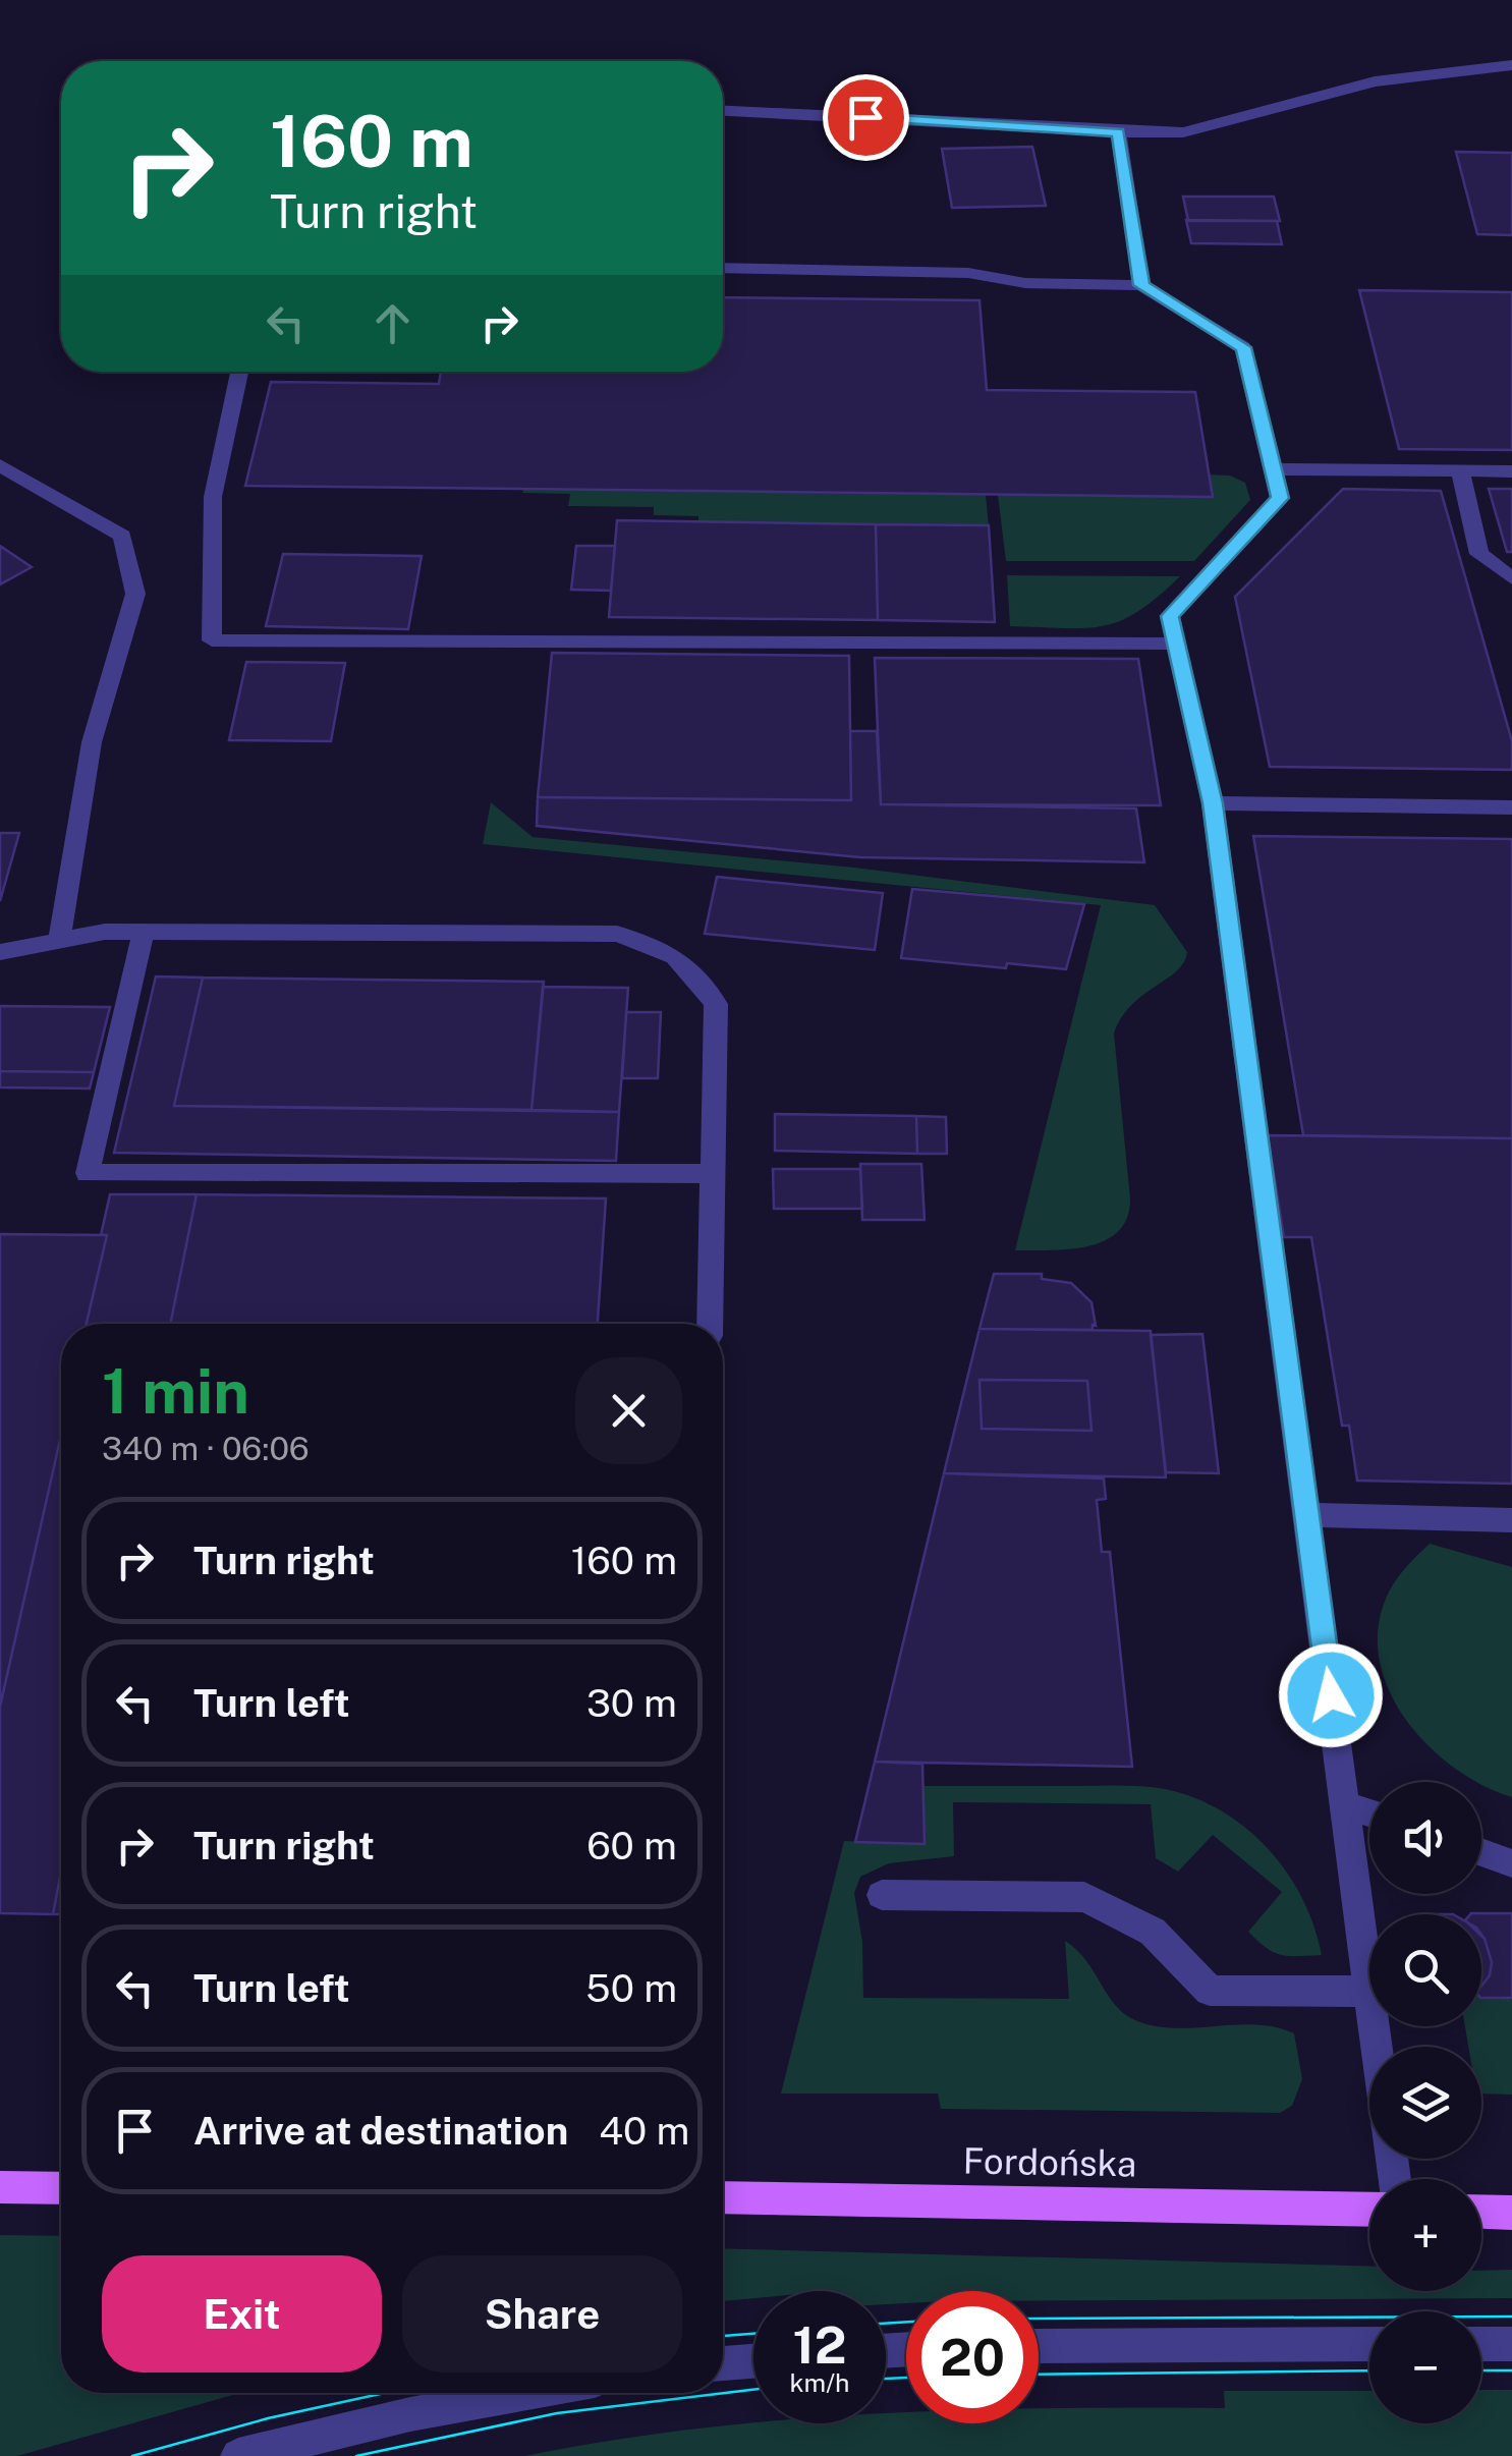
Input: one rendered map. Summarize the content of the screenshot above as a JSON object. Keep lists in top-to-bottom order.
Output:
{
  "streets": {
    "main road": ["Fordońska"]
  },
  "page": {
    "turn": ["160 m", "Turn right"],
    "heading": ["1 min", "340 m · 06:06"],
    "list": [
      {
        "name": "Turn right",
        "value": "160 m"
      },
      {
        "name": "Turn left",
        "value": "30 m"
      },
      {
        "name": "Turn right",
        "value": "60 m"
      },
      {
        "name": "Turn left",
        "value": "50 m"
      },
      {
        "name": "Arrive at destination",
        "value": "40 m"
      }
    ],
    "map_buttons": ["+", "−"],
    "buttons": ["Exit", "Share"],
    "speed": "12 km/h",
    "limit": "20"
  }
}
